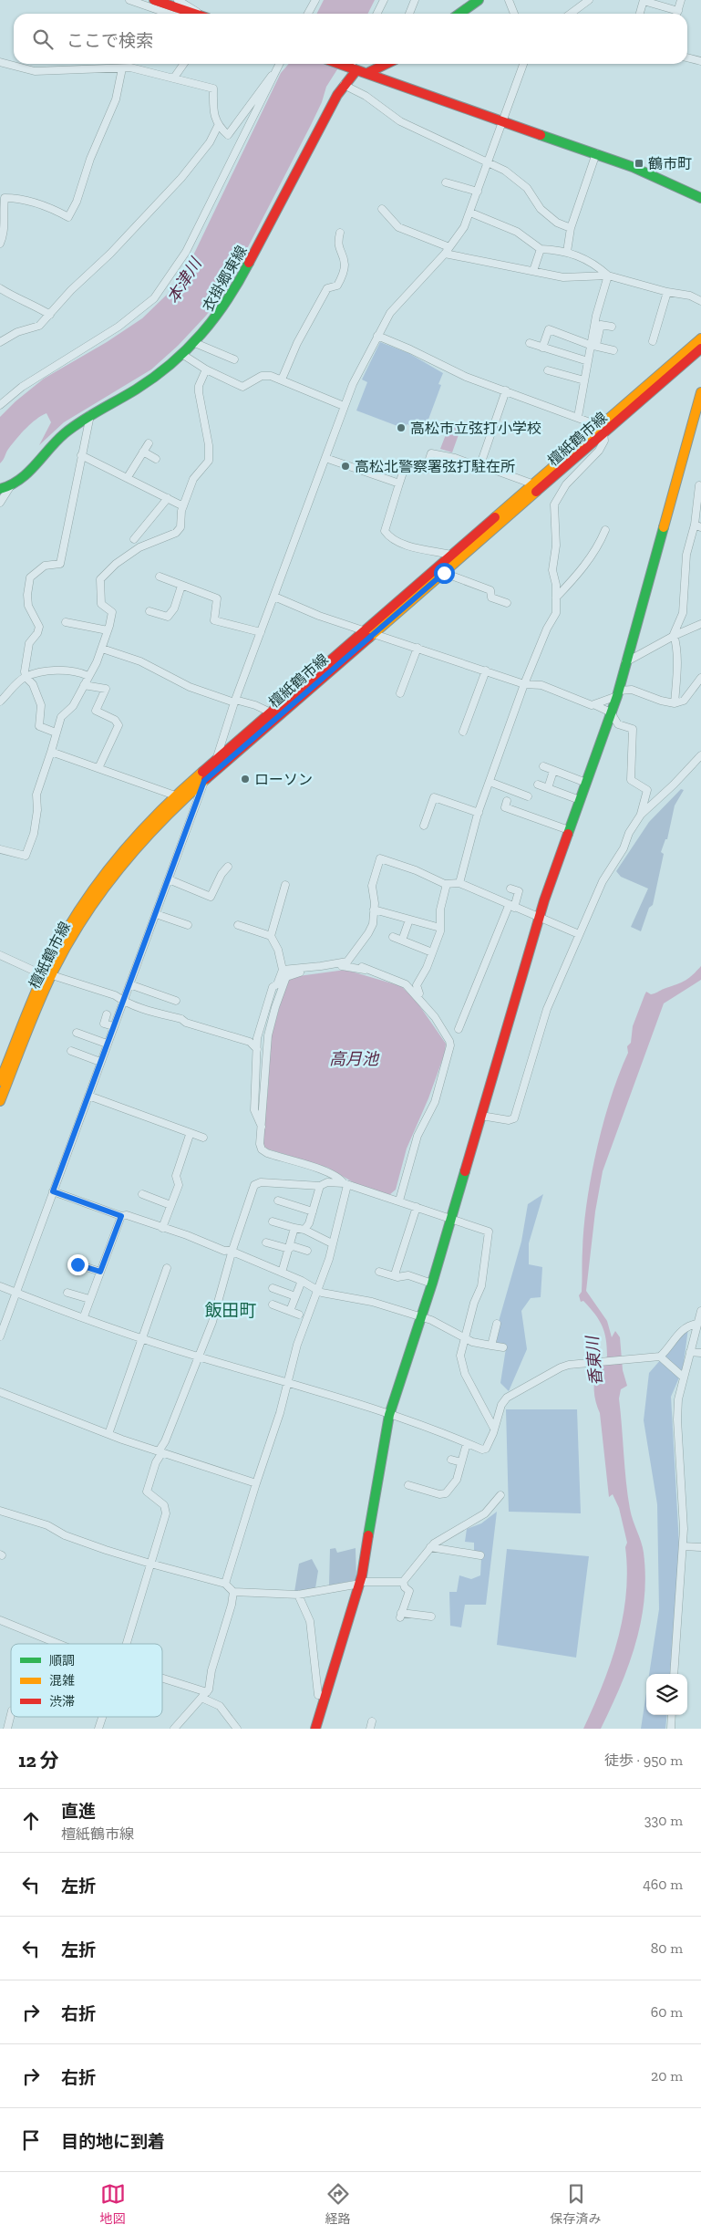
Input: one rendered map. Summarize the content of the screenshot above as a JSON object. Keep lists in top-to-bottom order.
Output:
{
  "streets": {
    "main road": ["衣掛郷東線", "檀紙鶴市線"]
  },
  "districts": ["飯田町"],
  "water": ["本津川", "高月池", "香東川"],
  "places": {
    "transit": ["鶴市町"],
    "other": ["高松市立弦打小学校", "高松北警察署弦打駐在所", "ローソン"]
  },
  "legend": ["順調", "混雑", "渋滞"],
  "page": {
    "search": "ここで検索",
    "heading": ["12 分", "徒歩 · 950 m"],
    "list": [
      ["直進", "檀紙鶴市線", "330 m"],
      ["左折", "460 m"],
      ["左折", "80 m"],
      ["右折", "60 m"],
      ["右折", "20 m"],
      "目的地に到着"
    ],
    "nav": ["地図", "経路", "保存済み"]
  }
}
